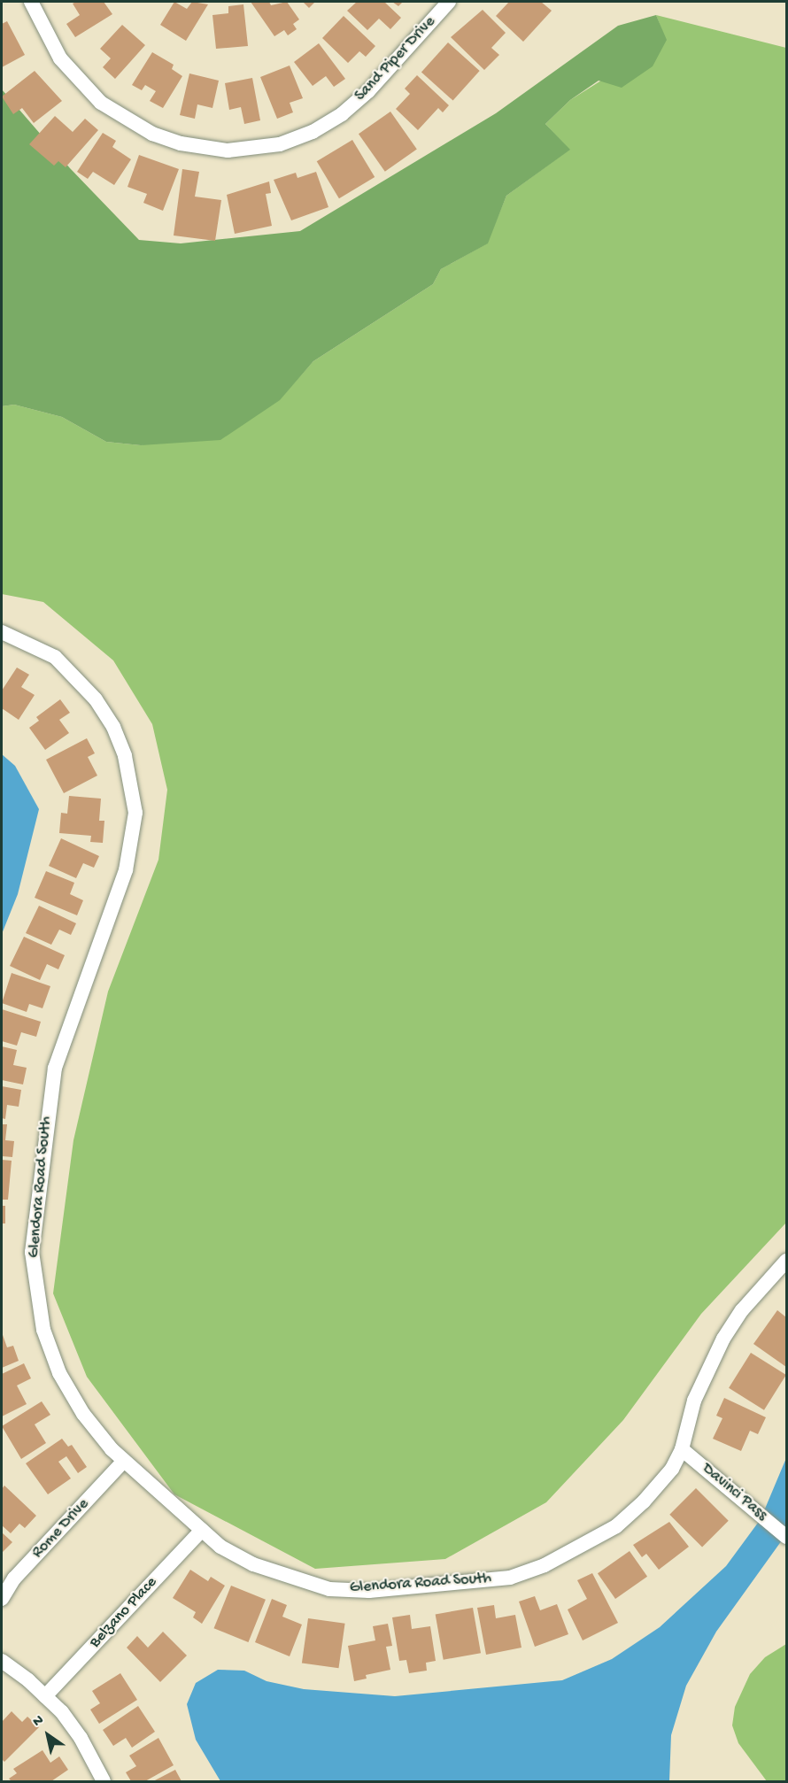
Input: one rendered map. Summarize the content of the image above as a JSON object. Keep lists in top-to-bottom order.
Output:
{
  "streets": {
    "street": [
      "Sand Piper Drive",
      "Glendora Road South",
      "Davinci Pass",
      "Rome Drive",
      "Belzano Place"
    ]
  },
  "crossings": [
    ["Glendora Road South", "Davinci Pass"],
    ["Glendora Road South", "Rome Drive"],
    ["Glendora Road South", "Belzano Place"]
  ],
  "north": "top left"
}
